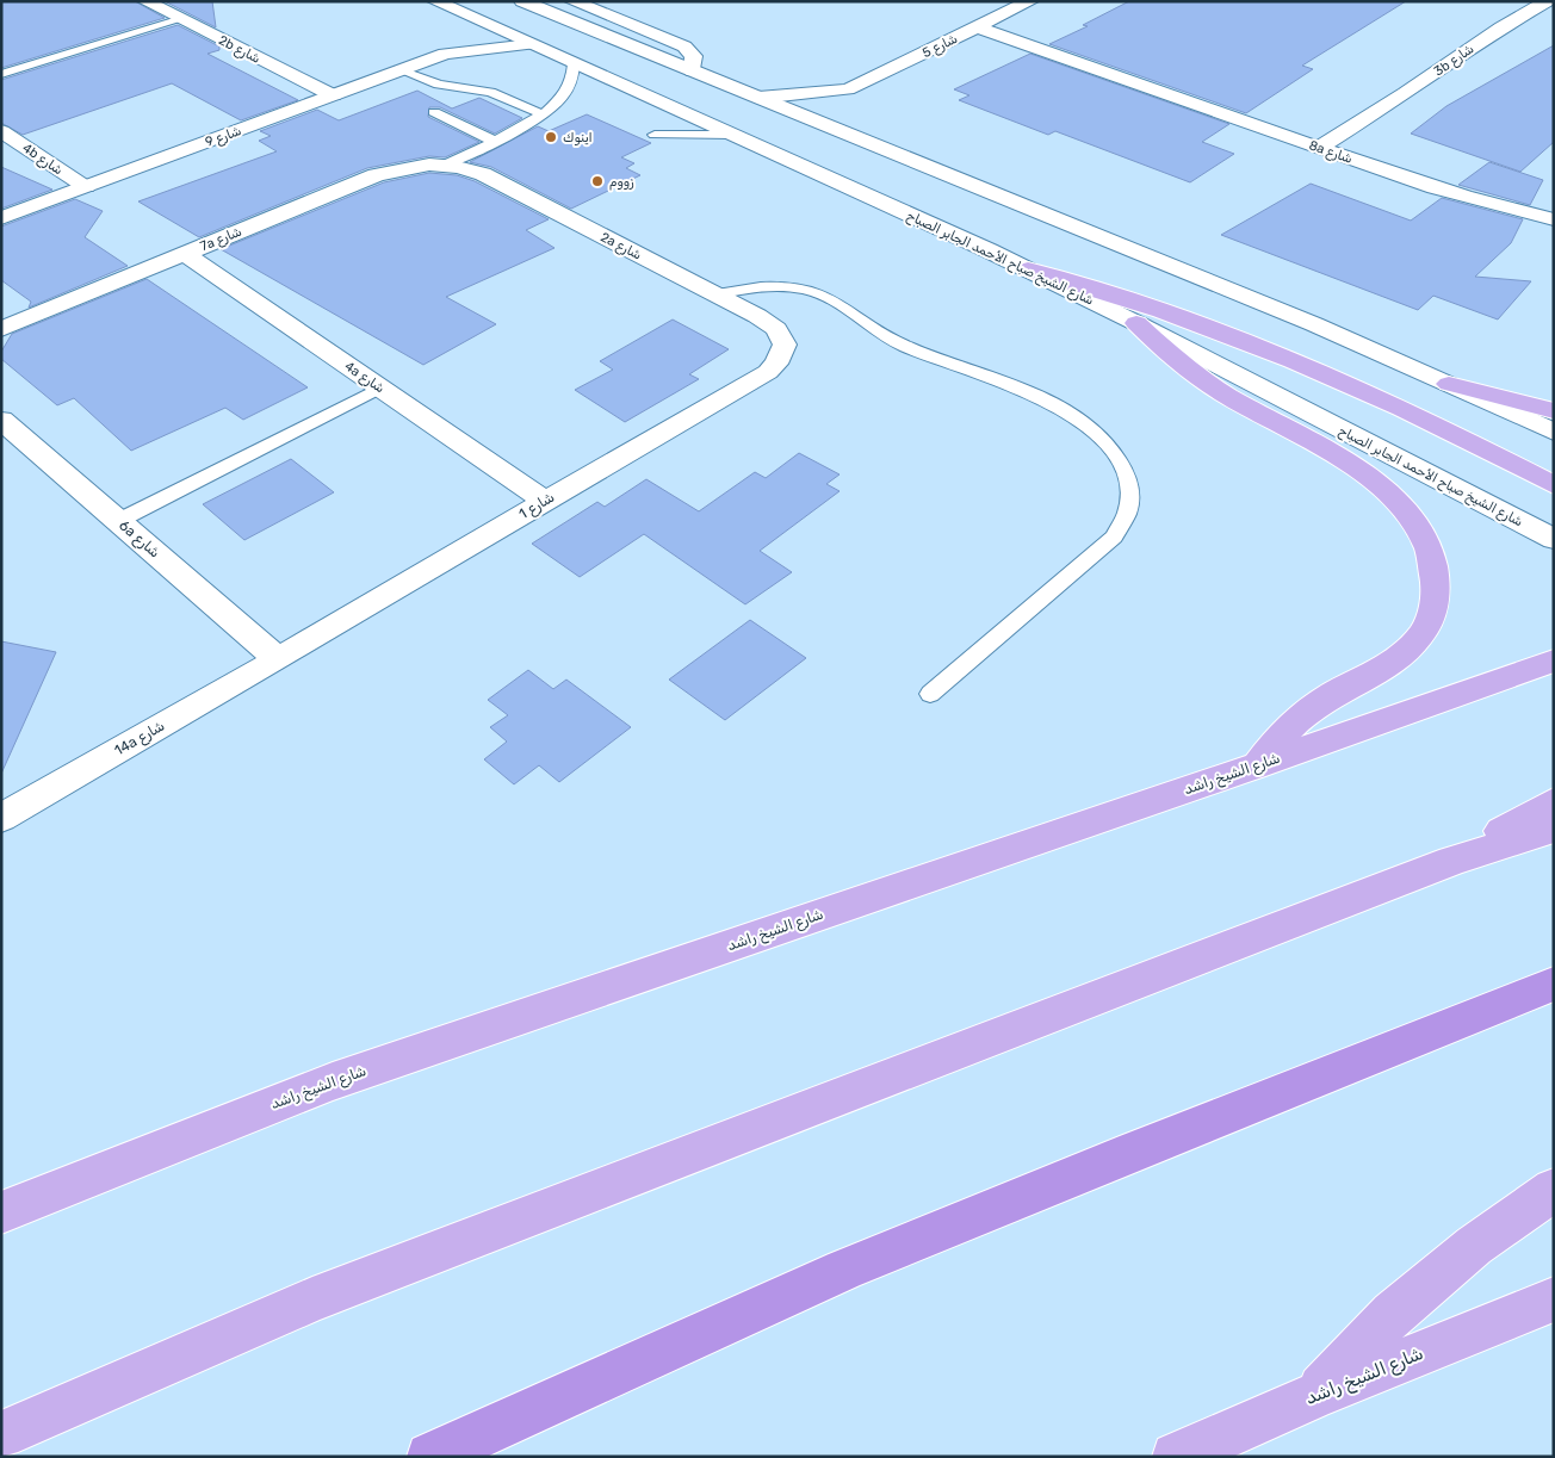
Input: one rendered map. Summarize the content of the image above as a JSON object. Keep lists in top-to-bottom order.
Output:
{
  "streets": {
    "main road": ["شارع الشيخ راشد"],
    "street": [
      "شارع 5",
      "2b شارع",
      "3b شارع",
      "شارع 9",
      "8a شارع",
      "4b شارع",
      "7a شارع",
      "2a شارع",
      "شارع الشيخ صباح الأحمد الجابر الصباح",
      "4a شارع",
      "شارع 1",
      "6a شارع",
      "14a شارع"
    ]
  },
  "crossings": [
    ["شارع 5", "8a شارع"],
    ["2b شارع", "شارع 9"],
    ["3b شارع", "8a شارع"],
    ["شارع 9", "4b شارع"],
    ["شارع 9", "شارع الشيخ صباح الأحمد الجابر الصباح"],
    ["7a شارع", "2a شارع"],
    ["7a شارع", "4a شارع"],
    ["2a شارع", "شارع 1"],
    ["4a شارع", "شارع 1"],
    ["شارع 1", "6a شارع"],
    ["شارع 1", "14a شارع"],
    ["6a شارع", "14a شارع"]
  ],
  "places": ["اينوك", "زووم"]
}
